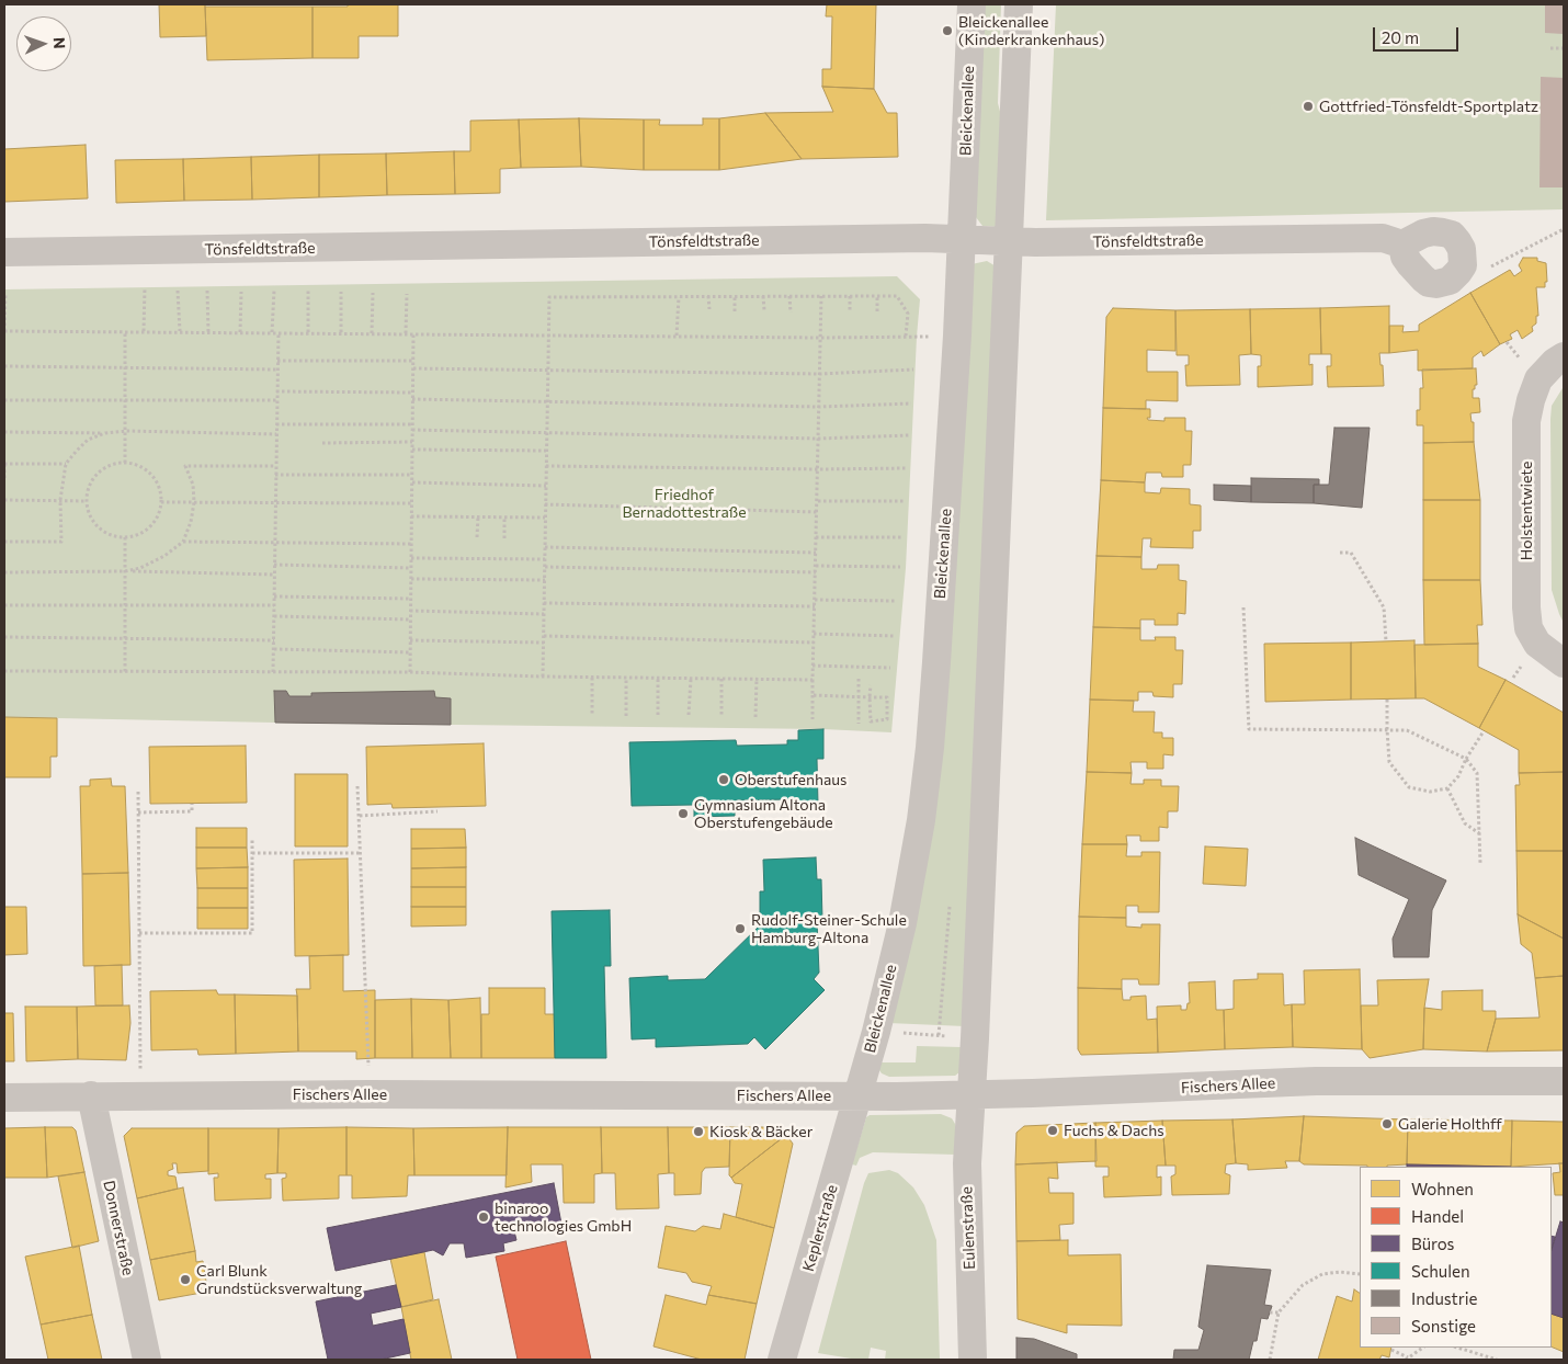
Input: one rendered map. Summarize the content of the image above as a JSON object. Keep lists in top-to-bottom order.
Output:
{
  "streets": {
    "street": [
      "Bleickenallee",
      "Tönsfeldtstraße",
      "Holstentwiete",
      "Fischers Allee",
      "Donnerstraße",
      "Keplerstraße",
      "Eulenstraße"
    ]
  },
  "crossings": [
    ["Bleickenallee", "Tönsfeldtstraße"],
    ["Bleickenallee", "Fischers Allee"],
    ["Bleickenallee", "Keplerstraße"],
    ["Fischers Allee", "Donnerstraße"],
    ["Fischers Allee", "Keplerstraße"],
    ["Fischers Allee", "Eulenstraße"]
  ],
  "parks": ["Friedhof Bernadottestraße"],
  "places": [
    "Bleickenallee (Kinderkrankenhaus)",
    "Gottfried-Tönsfeldt-Sportplatz",
    "Oberstufenhaus",
    "Gymnasium Altona Oberstufengebäude",
    "Rudolf-Steiner-Schule Hamburg-Altona",
    "Galerie Holthff",
    "Fuchs & Dachs",
    "Kiosk & Bäcker",
    "binaroo technologies GmbH",
    "Carl Blunk Grundstücksverwaltung"
  ],
  "legend": [
    "Wohnen",
    "Handel",
    "Büros",
    "Schulen",
    "Industrie",
    "Sonstige"
  ],
  "scale_bar": "20 m",
  "north": "right"
}
